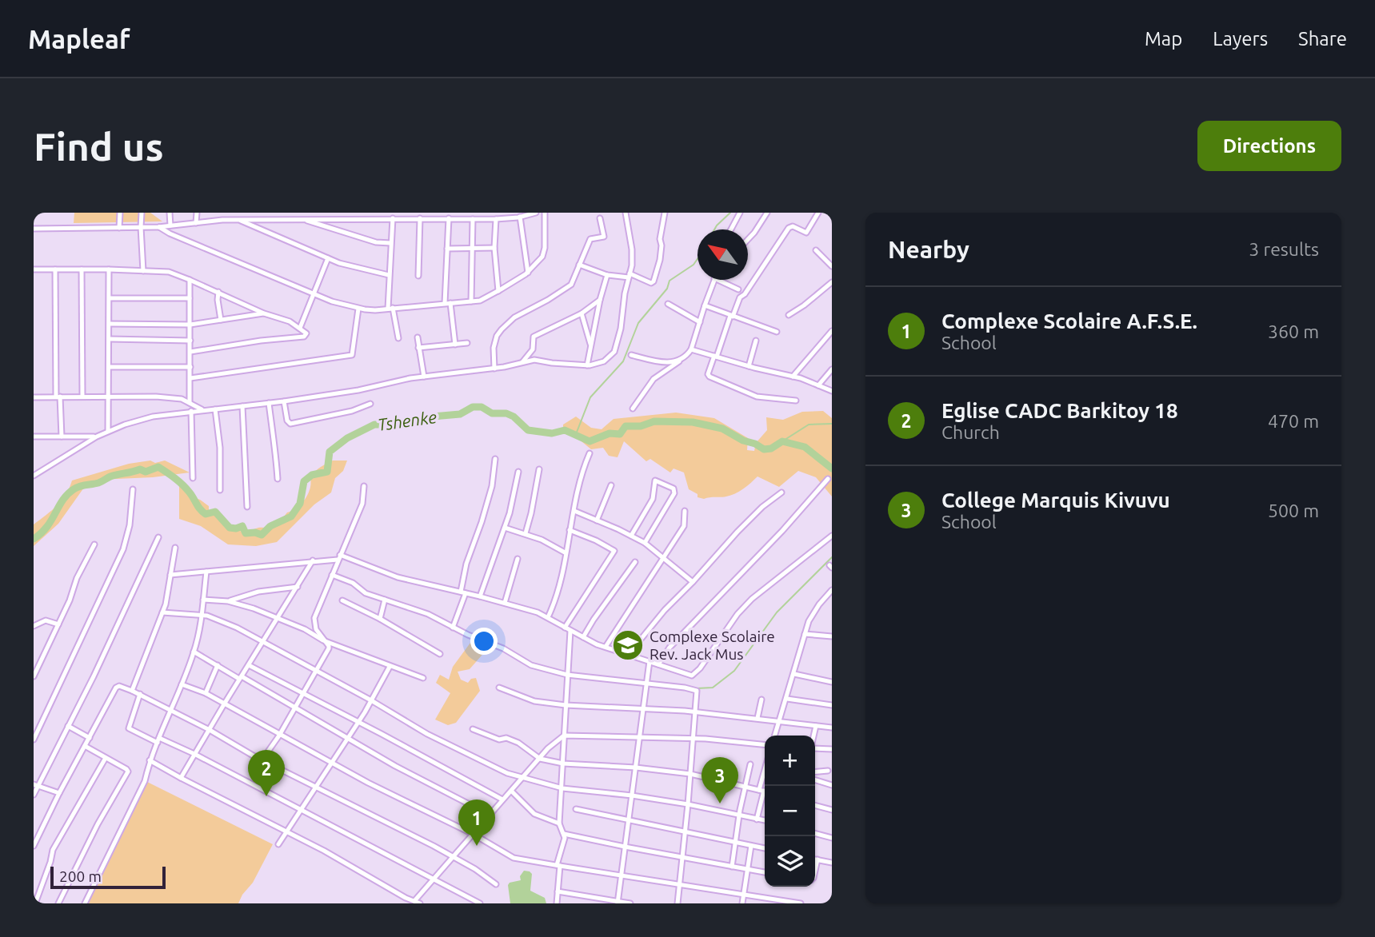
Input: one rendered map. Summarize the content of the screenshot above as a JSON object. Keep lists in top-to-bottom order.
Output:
{
  "water": ["Tshenke"],
  "places": {
    "school or university": ["Complexe Scolaire Rev. Jack Mus"]
  },
  "scale_bar": "200 m",
  "north": "top left",
  "page": {
    "header": "Mapleaf",
    "nav": ["Map", "Layers", "Share"],
    "buttons": "Directions",
    "title": "Find us",
    "heading": ["Nearby", "3 results"],
    "list": [
      {
        "mark": "1",
        "name": "Complexe Scolaire A.F.S.E.",
        "note": "School",
        "value": "360 m"
      },
      {
        "mark": "2",
        "name": "Eglise CADC Barkitoy 18",
        "note": "Church",
        "value": "470 m"
      },
      {
        "mark": "3",
        "name": "College Marquis Kivuvu",
        "note": "School",
        "value": "500 m"
      }
    ],
    "map_buttons": ["+", "−"],
    "pins": ["2", "3", "1"],
    "scale": "200 m"
  }
}
